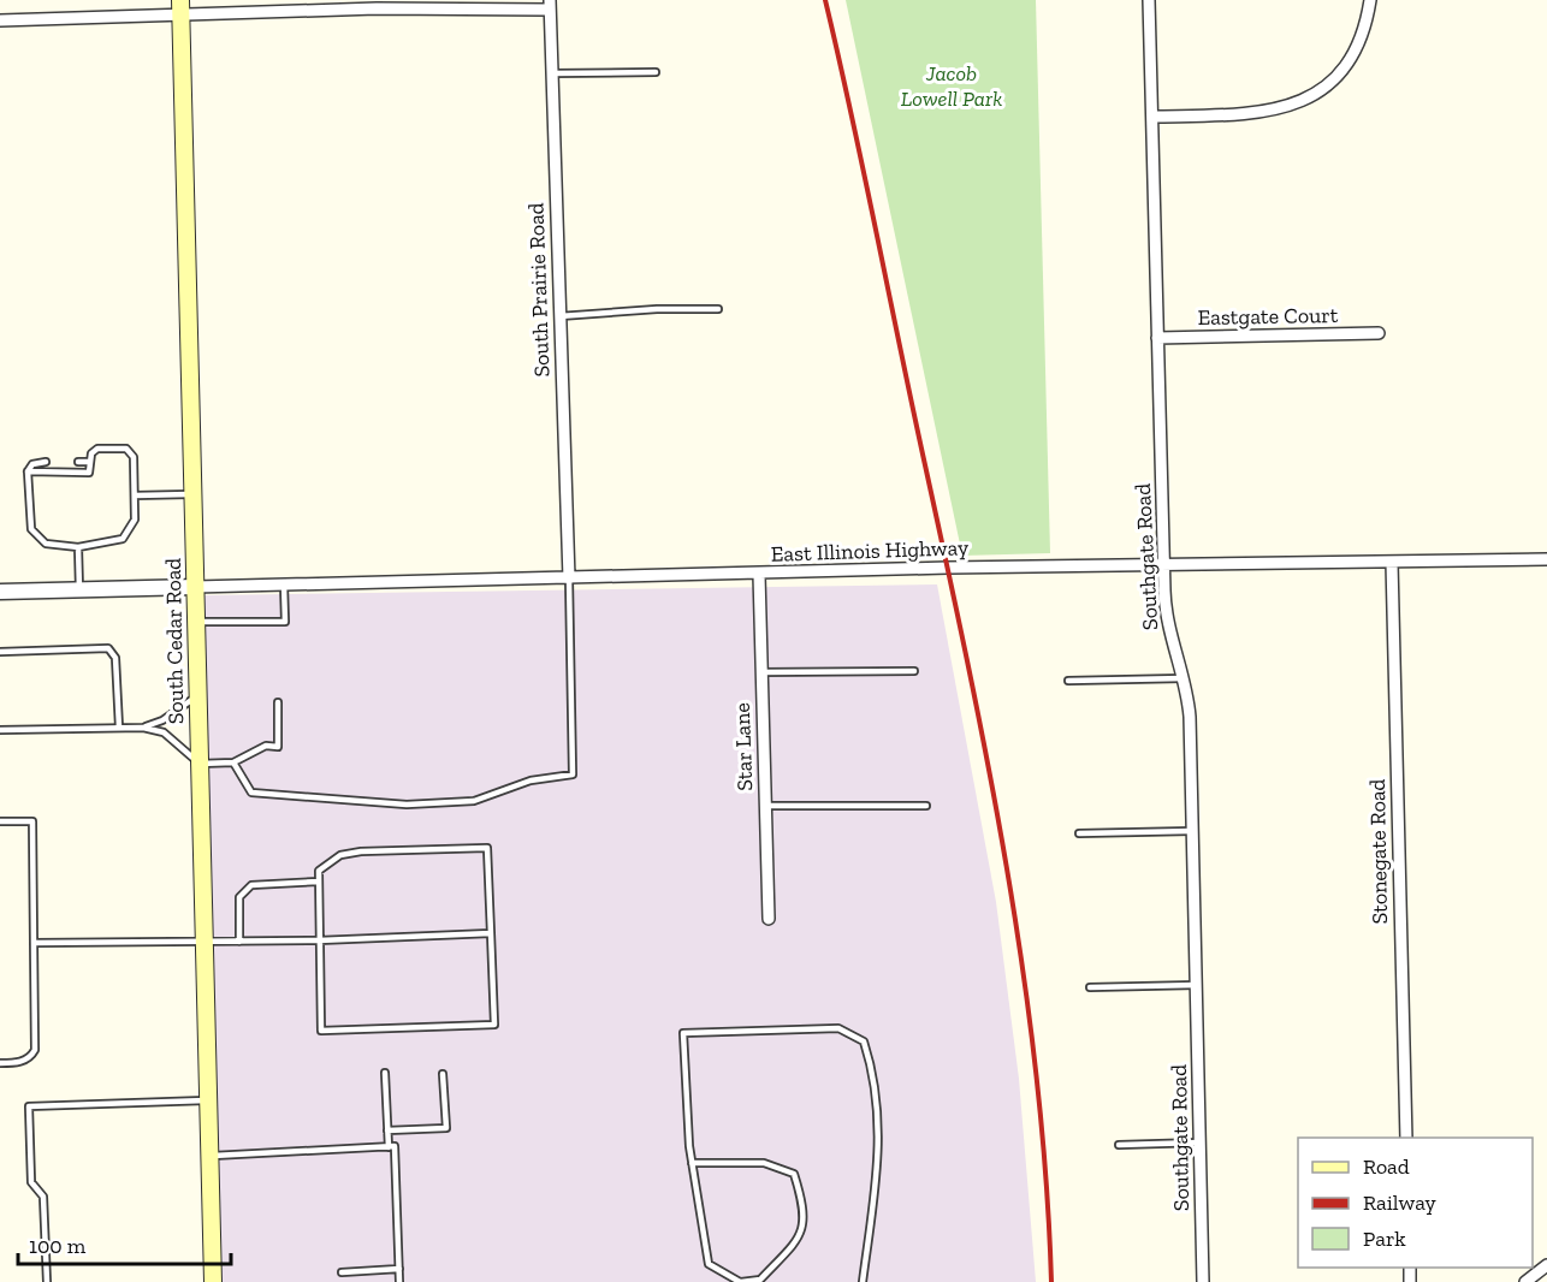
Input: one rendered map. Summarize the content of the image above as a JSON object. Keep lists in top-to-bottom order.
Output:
{
  "streets": {
    "main road": ["South Cedar Road"],
    "street": [
      "South Prairie Road",
      "Eastgate Court",
      "East Illinois Highway",
      "Southgate Road",
      "Star Lane",
      "Stonegate Road"
    ]
  },
  "crossings": [
    ["South Prairie Road", "East Illinois Highway"],
    ["Eastgate Court", "Southgate Road"],
    ["East Illinois Highway", "Southgate Road"],
    ["East Illinois Highway", "South Cedar Road"],
    ["East Illinois Highway", "Star Lane"],
    ["East Illinois Highway", "Stonegate Road"]
  ],
  "parks": ["Jacob Lowell Park"],
  "legend": ["Road", "Railway", "Park"],
  "scale_bar": "100 m"
}
